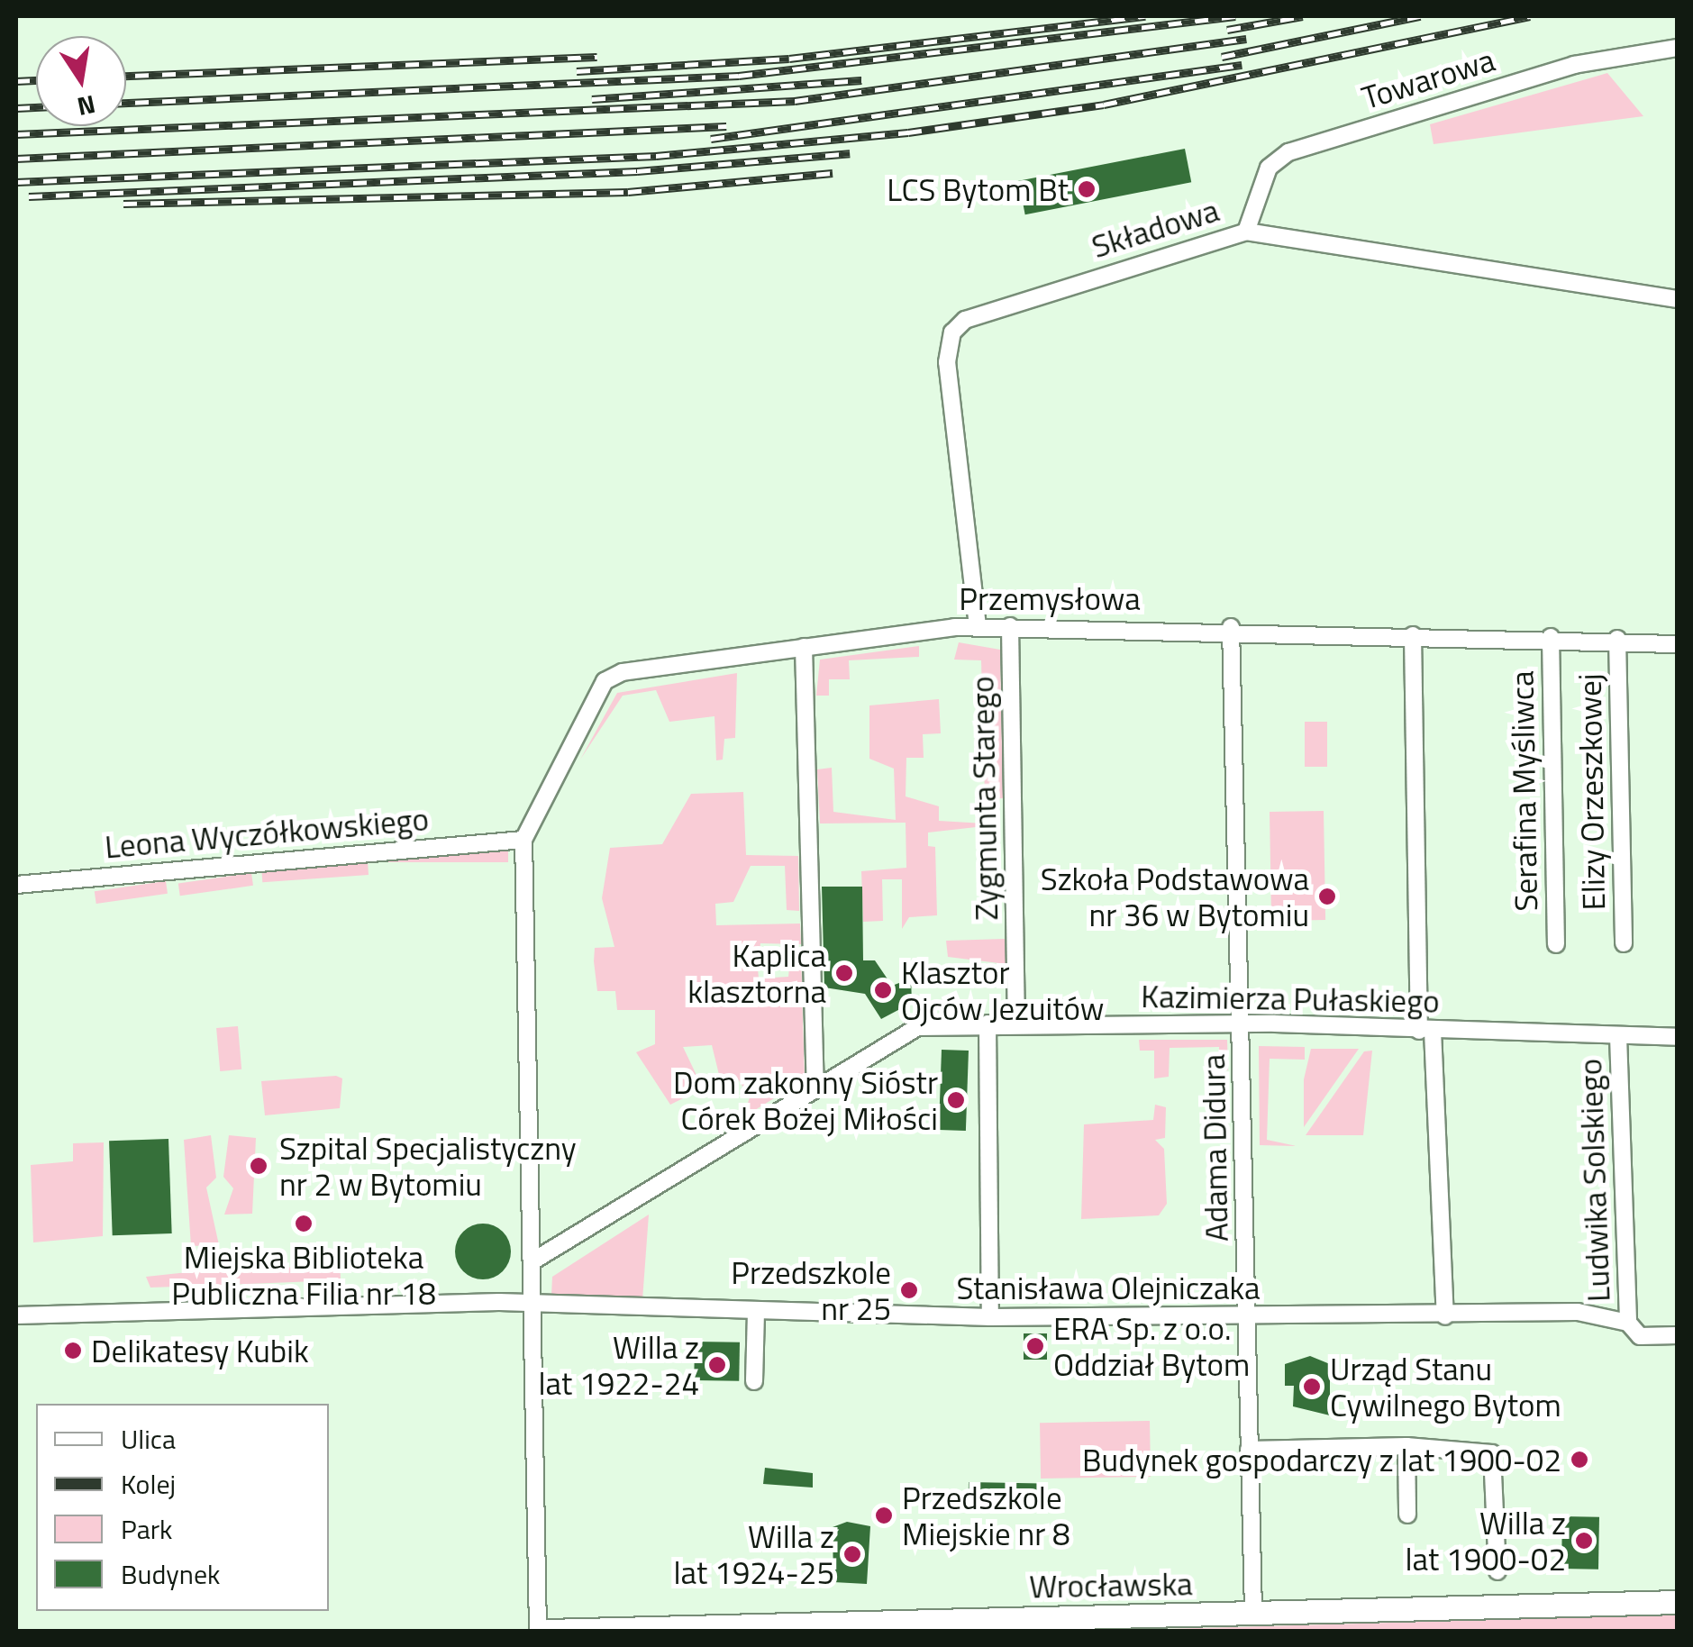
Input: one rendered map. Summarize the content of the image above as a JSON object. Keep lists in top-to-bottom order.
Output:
{
  "streets": {
    "main road": ["Wrocławska"],
    "street": [
      "Towarowa",
      "Składowa",
      "Przemysłowa",
      "Serafina Myśliwca",
      "Elizy Orzeszkowej",
      "Zygmunta Starego",
      "Leona Wyczółkowskiego",
      "Kazimierza Pułaskiego",
      "Adama Didura",
      "Ludwika Solskiego",
      "Stanisława Olejniczaka"
    ]
  },
  "crossings": [
    ["Towarowa", "Składowa"],
    ["Składowa", "Przemysłowa"],
    ["Przemysłowa", "Serafina Myśliwca"],
    ["Przemysłowa", "Elizy Orzeszkowej"],
    ["Przemysłowa", "Zygmunta Starego"],
    ["Przemysłowa", "Leona Wyczółkowskiego"],
    ["Przemysłowa", "Adama Didura"],
    ["Zygmunta Starego", "Kazimierza Pułaskiego"],
    ["Kazimierza Pułaskiego", "Adama Didura"],
    ["Kazimierza Pułaskiego", "Ludwika Solskiego"],
    ["Adama Didura", "Stanisława Olejniczaka"],
    ["Adama Didura", "Wrocławska"],
    ["Ludwika Solskiego", "Stanisława Olejniczaka"]
  ],
  "places": [
    "LCS Bytom Bt",
    "Szkoła Podstawowa nr 36 w Bytomiu",
    "Kaplica klasztorna",
    "Klasztor Ojców Jezuitów",
    "Dom zakonny Sióstr Córek Bożej Miłości",
    "Szpital Specjalistyczny nr 2 w Bytomiu",
    "Miejska Biblioteka Publiczna Filia nr 18",
    "Przedszkole nr 25",
    "ERA Sp. z o.o. Oddział Bytom",
    "Delikatesy Kubik",
    "Willa z lat 1922-24",
    "Urząd Stanu Cywilnego Bytom",
    "Budynek gospodarczy z lat 1900-02",
    "Przedszkole Miejskie nr 8",
    "Willa z lat 1900-02",
    "Willa z lat 1924-25"
  ],
  "legend": [
    "Ulica",
    "Kolej",
    "Park",
    "Budynek"
  ],
  "north": "bottom"
}
